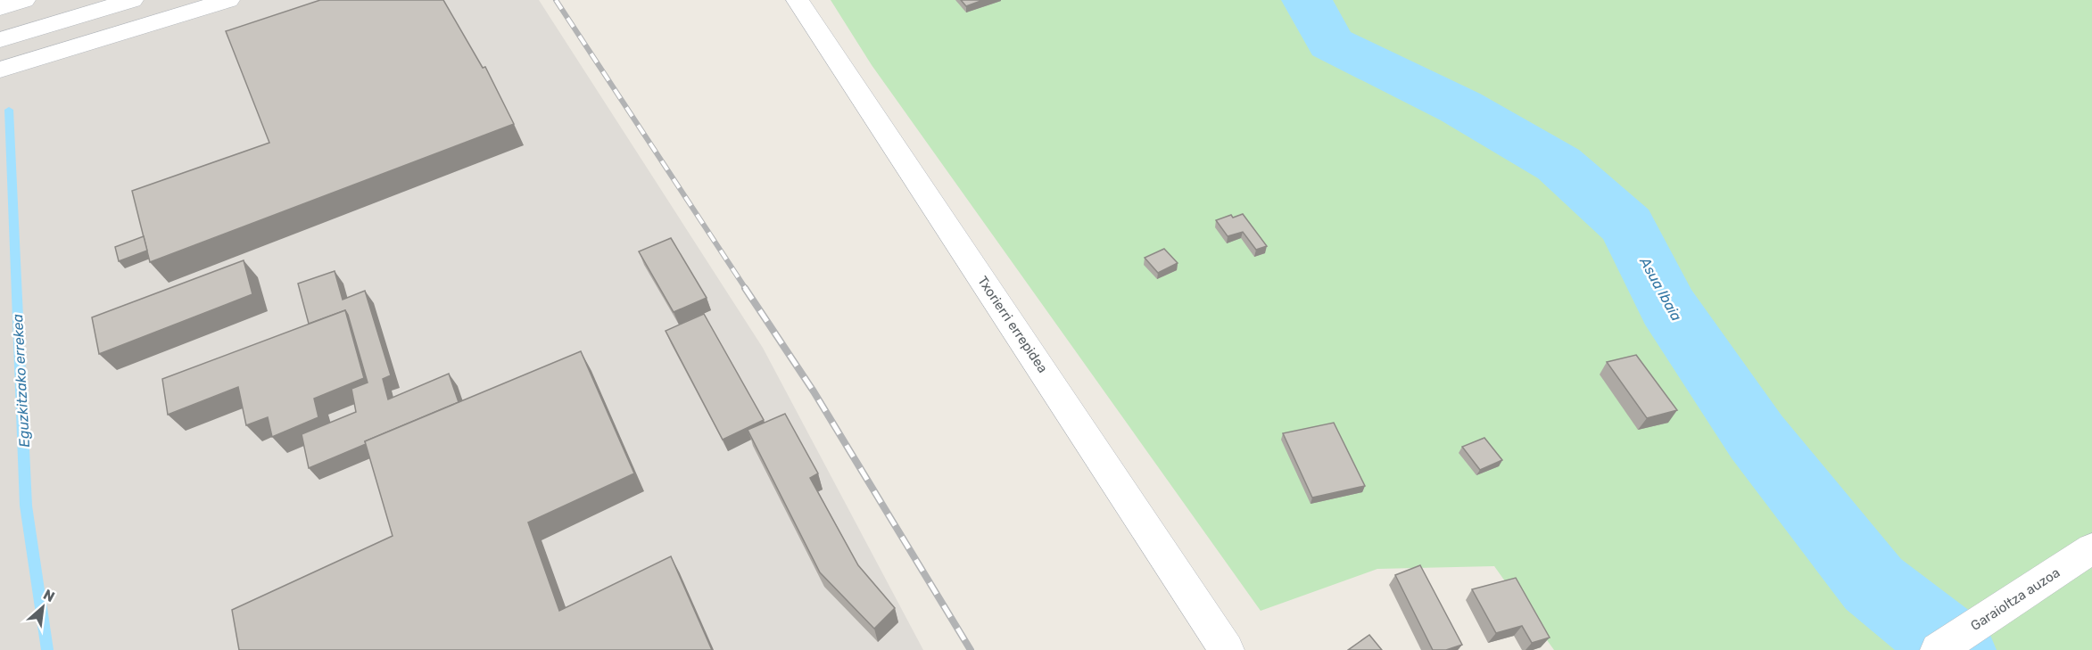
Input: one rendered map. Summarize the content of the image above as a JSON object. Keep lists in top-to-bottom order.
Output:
{
  "streets": {
    "street": ["Txorierri errepidea", "Garaioltza auzoa"]
  },
  "water": ["Asua Ibaia", "Eguzkitzako errekea"],
  "north": "top right"
}
